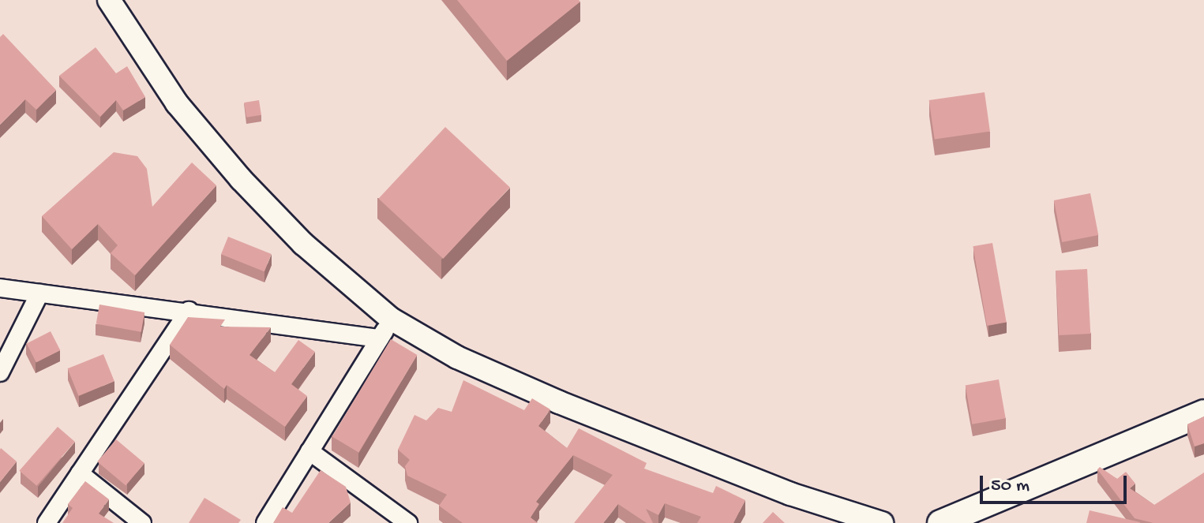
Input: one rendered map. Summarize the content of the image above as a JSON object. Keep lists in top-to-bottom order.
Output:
{
  "scale_bar": "50 m"
}
